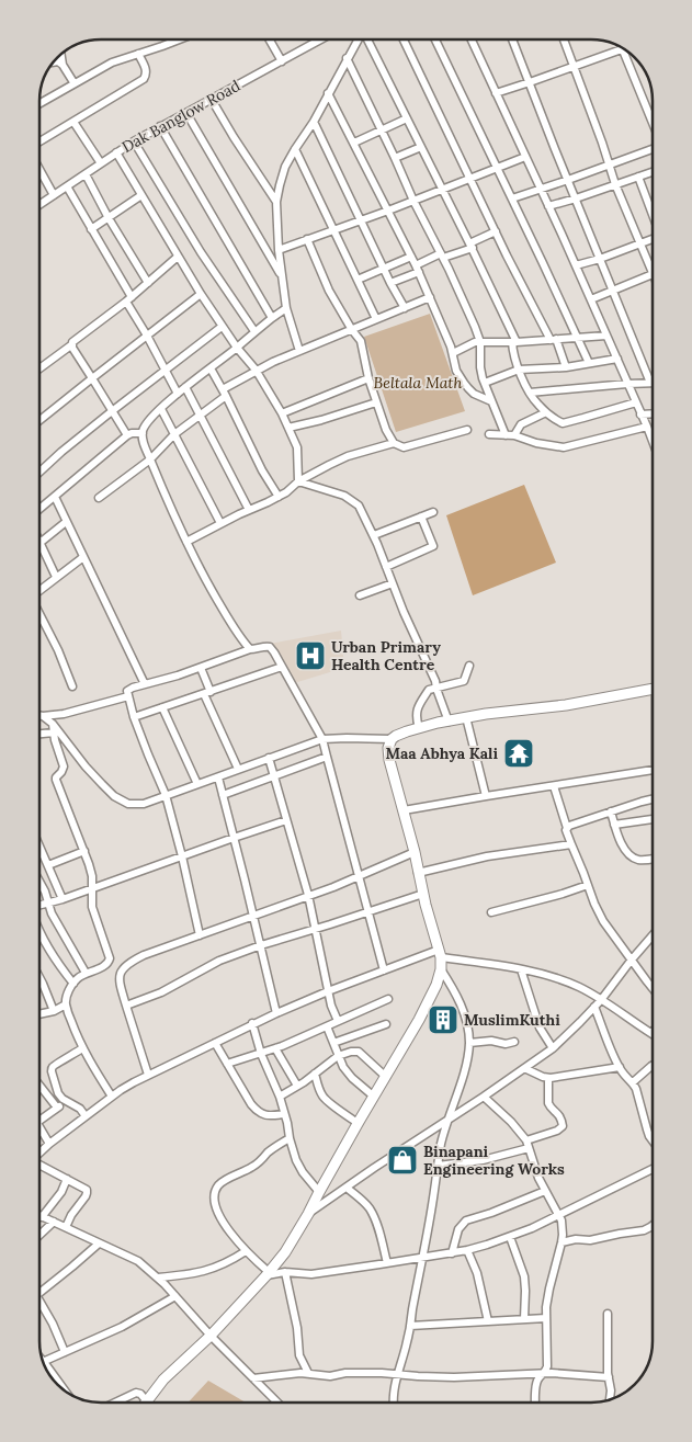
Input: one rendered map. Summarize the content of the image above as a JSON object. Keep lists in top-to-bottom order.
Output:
{
  "streets": {
    "street": ["Dak Banglow Road"]
  },
  "parks": ["Beltala Math"],
  "places": {
    "hospital": ["Urban Primary Health Centre"],
    "temple": ["Maa Abhya Kali"],
    "building": ["MuslimKuthi"],
    "shop": ["Binapani Engineering Works"]
  }
}
